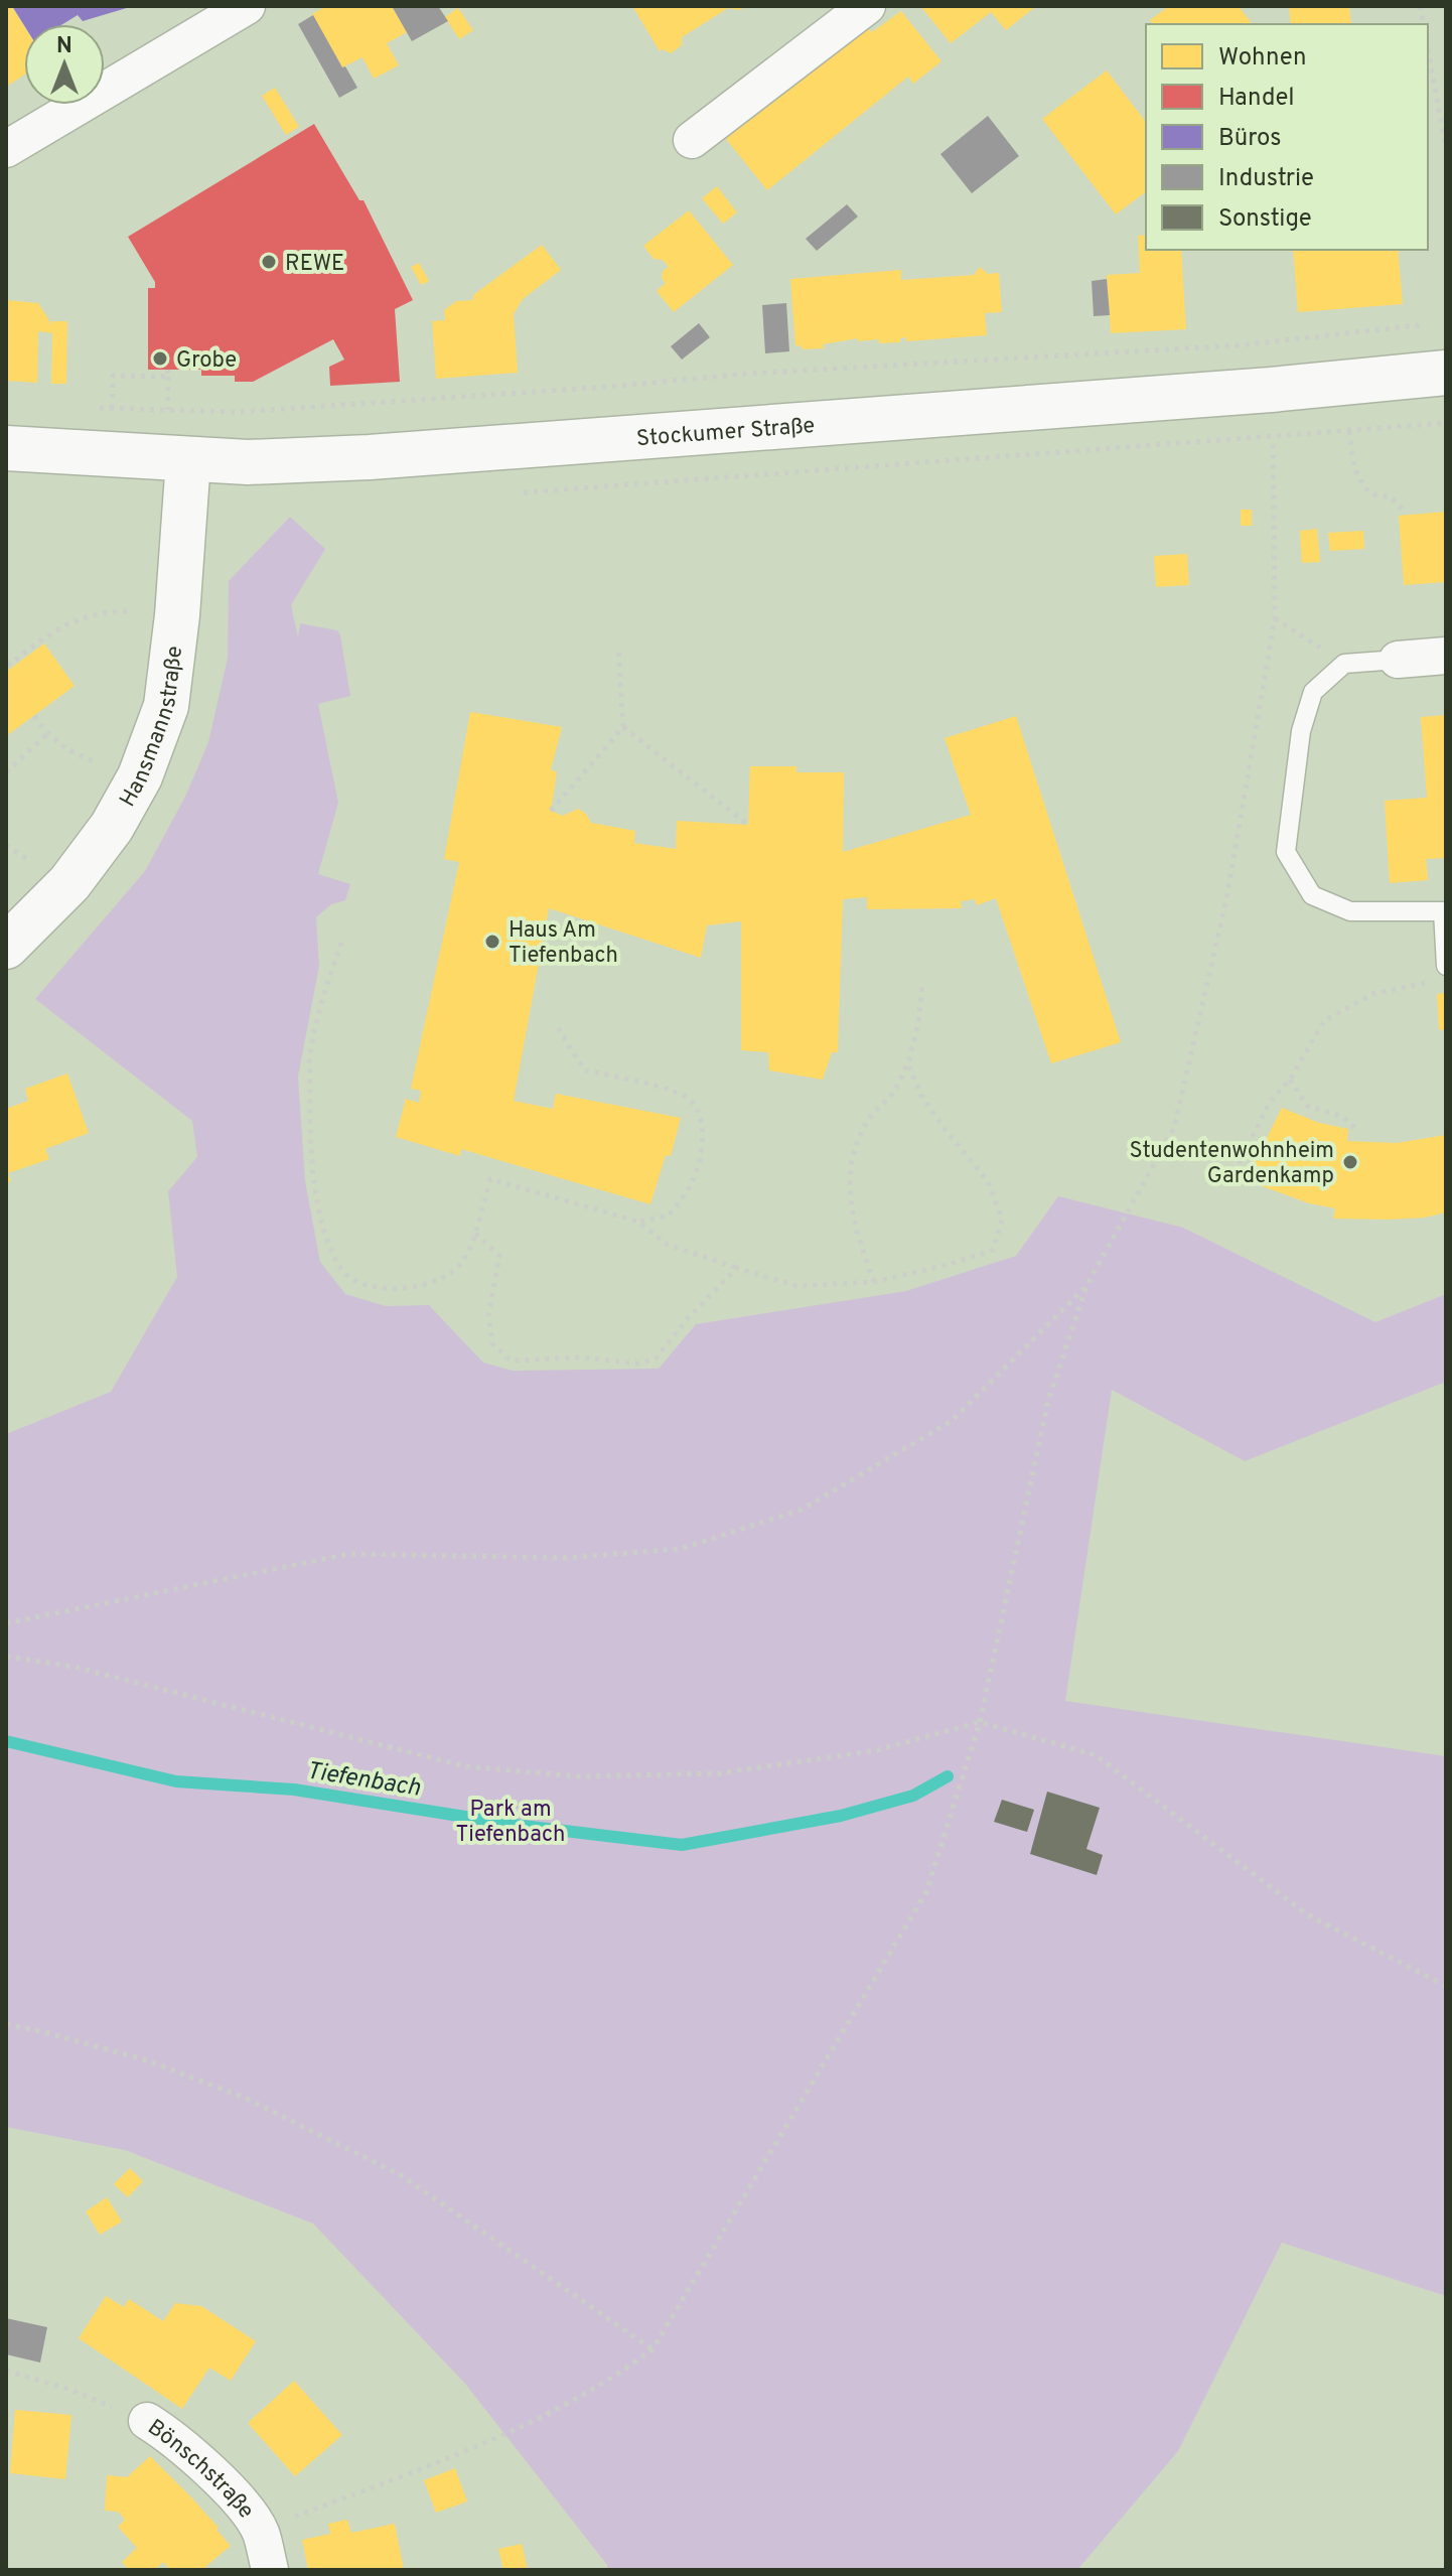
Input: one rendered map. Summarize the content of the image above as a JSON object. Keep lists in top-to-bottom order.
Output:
{
  "streets": {
    "main road": ["Stockumer Straße", "Hansmannstraße"],
    "street": ["Bönschstraße"]
  },
  "crossings": [
    ["Stockumer Straße", "Hansmannstraße"]
  ],
  "water": ["Tiefenbach"],
  "parks": ["Park am Tiefenbach"],
  "places": [
    "REWE",
    "Grobe",
    "Haus Am Tiefenbach",
    "Studentenwohnheim Gardenkamp"
  ],
  "legend": [
    "Wohnen",
    "Handel",
    "Büros",
    "Industrie",
    "Sonstige"
  ],
  "north": "top"
}
